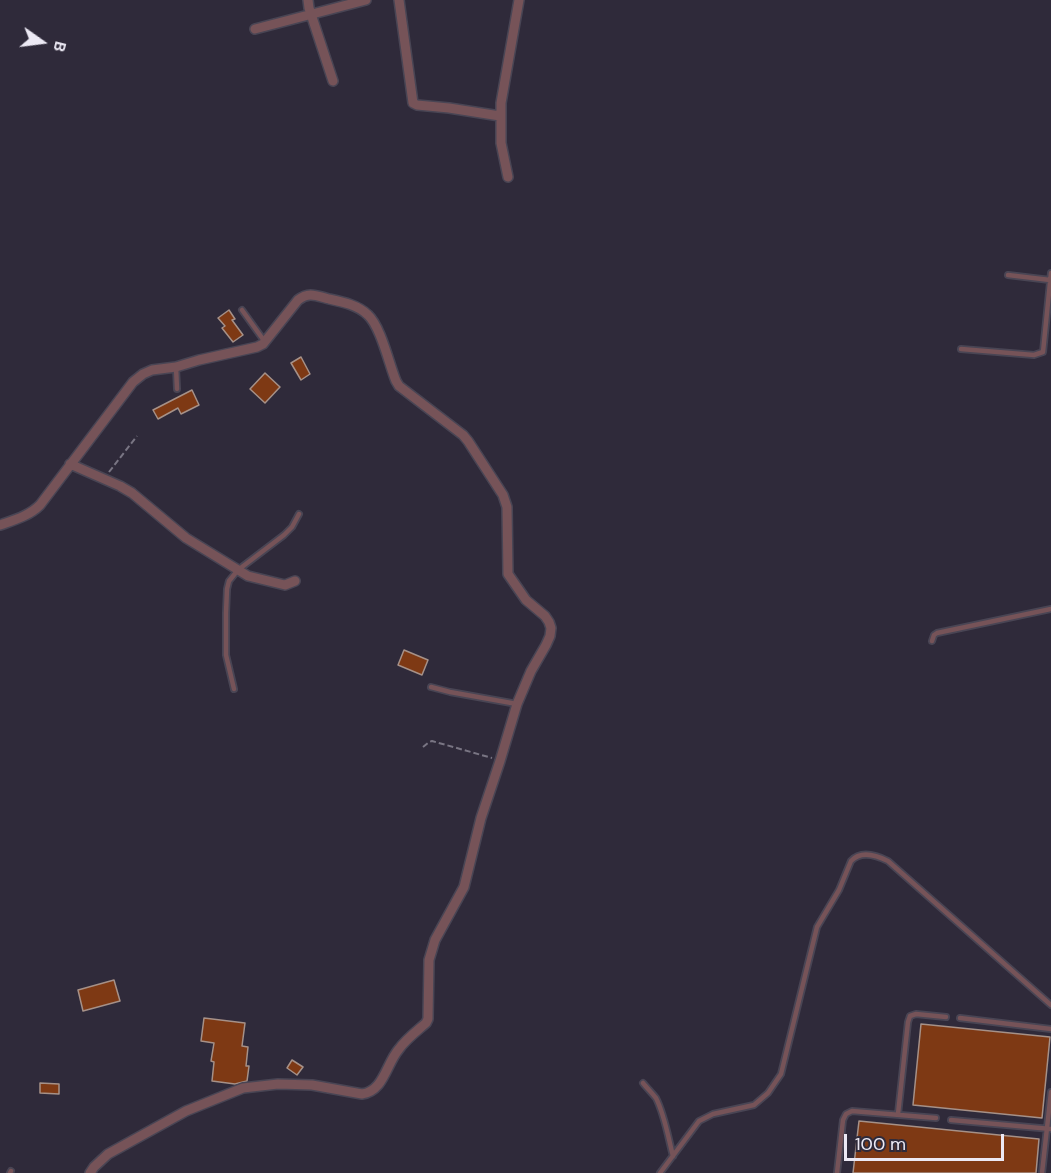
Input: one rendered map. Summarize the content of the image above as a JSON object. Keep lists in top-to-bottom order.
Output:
{
  "scale_bar": "100 m",
  "north": "right"
}
